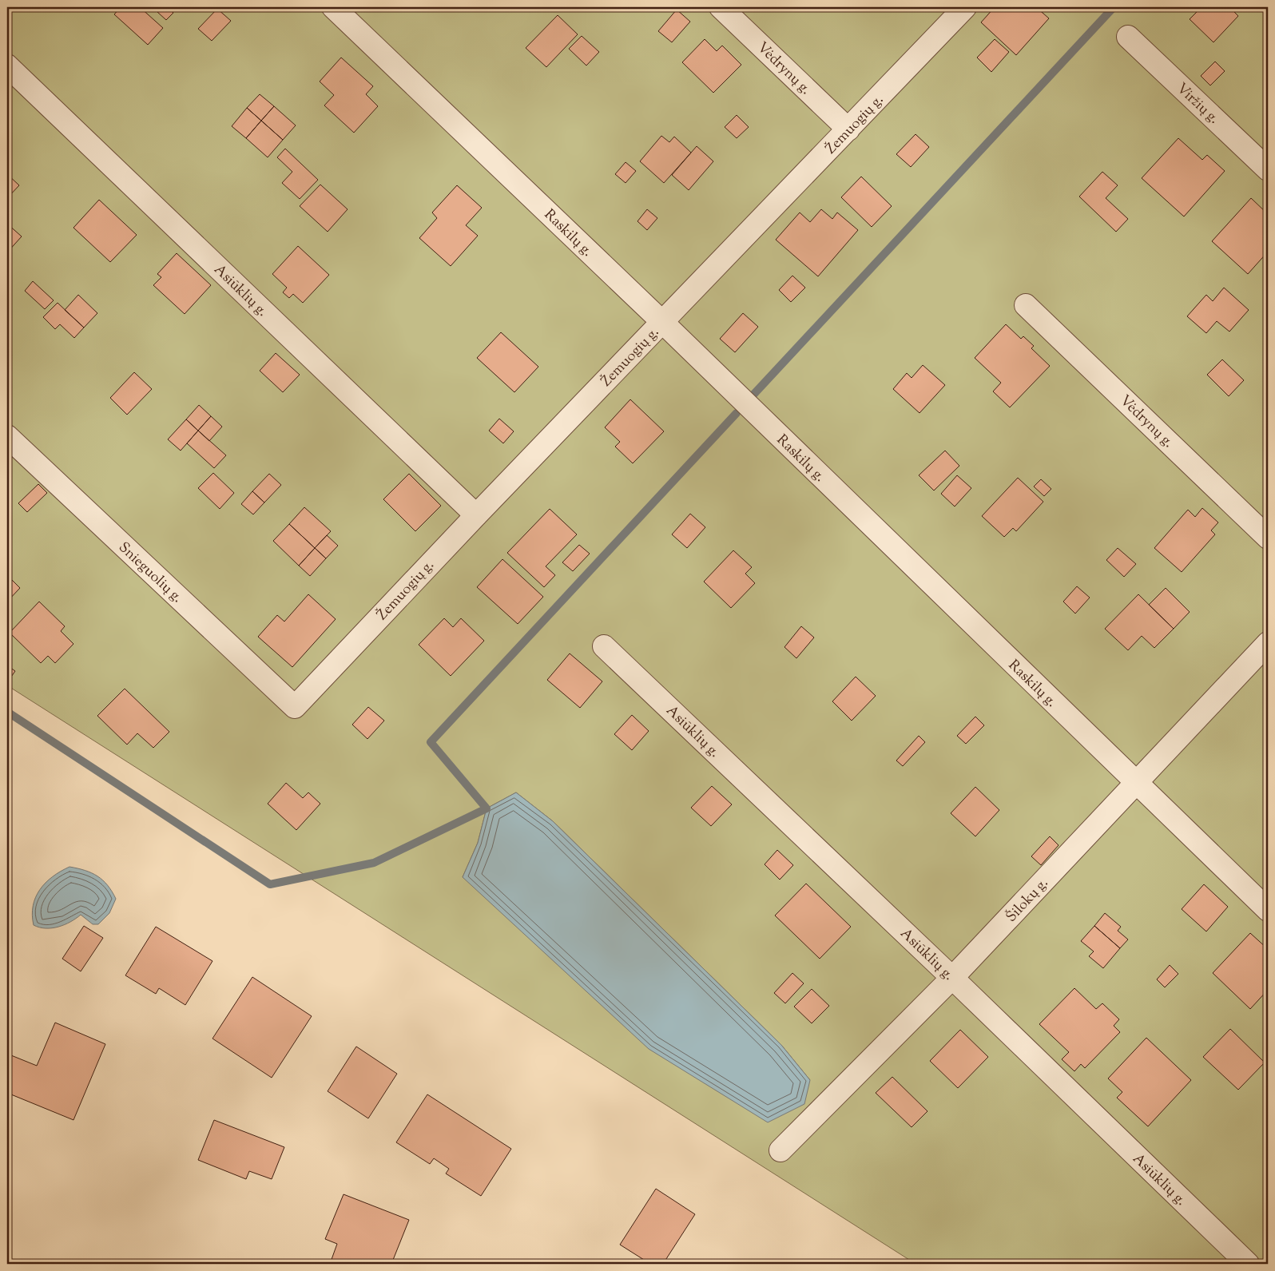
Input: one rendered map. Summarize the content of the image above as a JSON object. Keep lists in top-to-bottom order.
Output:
{
  "streets": {
    "street": [
      "Vėdrynų g.",
      "Viržių g.",
      "Žemuogių g.",
      "Raskilų g.",
      "Asiūklių g.",
      "Snieguolių g.",
      "Šilokų g."
    ]
  },
  "crossings": [
    ["Vėdrynų g.", "Žemuogių g."],
    ["Žemuogių g.", "Raskilų g."],
    ["Žemuogių g.", "Asiūklių g."],
    ["Žemuogių g.", "Snieguolių g."],
    ["Raskilų g.", "Šilokų g."],
    ["Asiūklių g.", "Šilokų g."]
  ]
}
